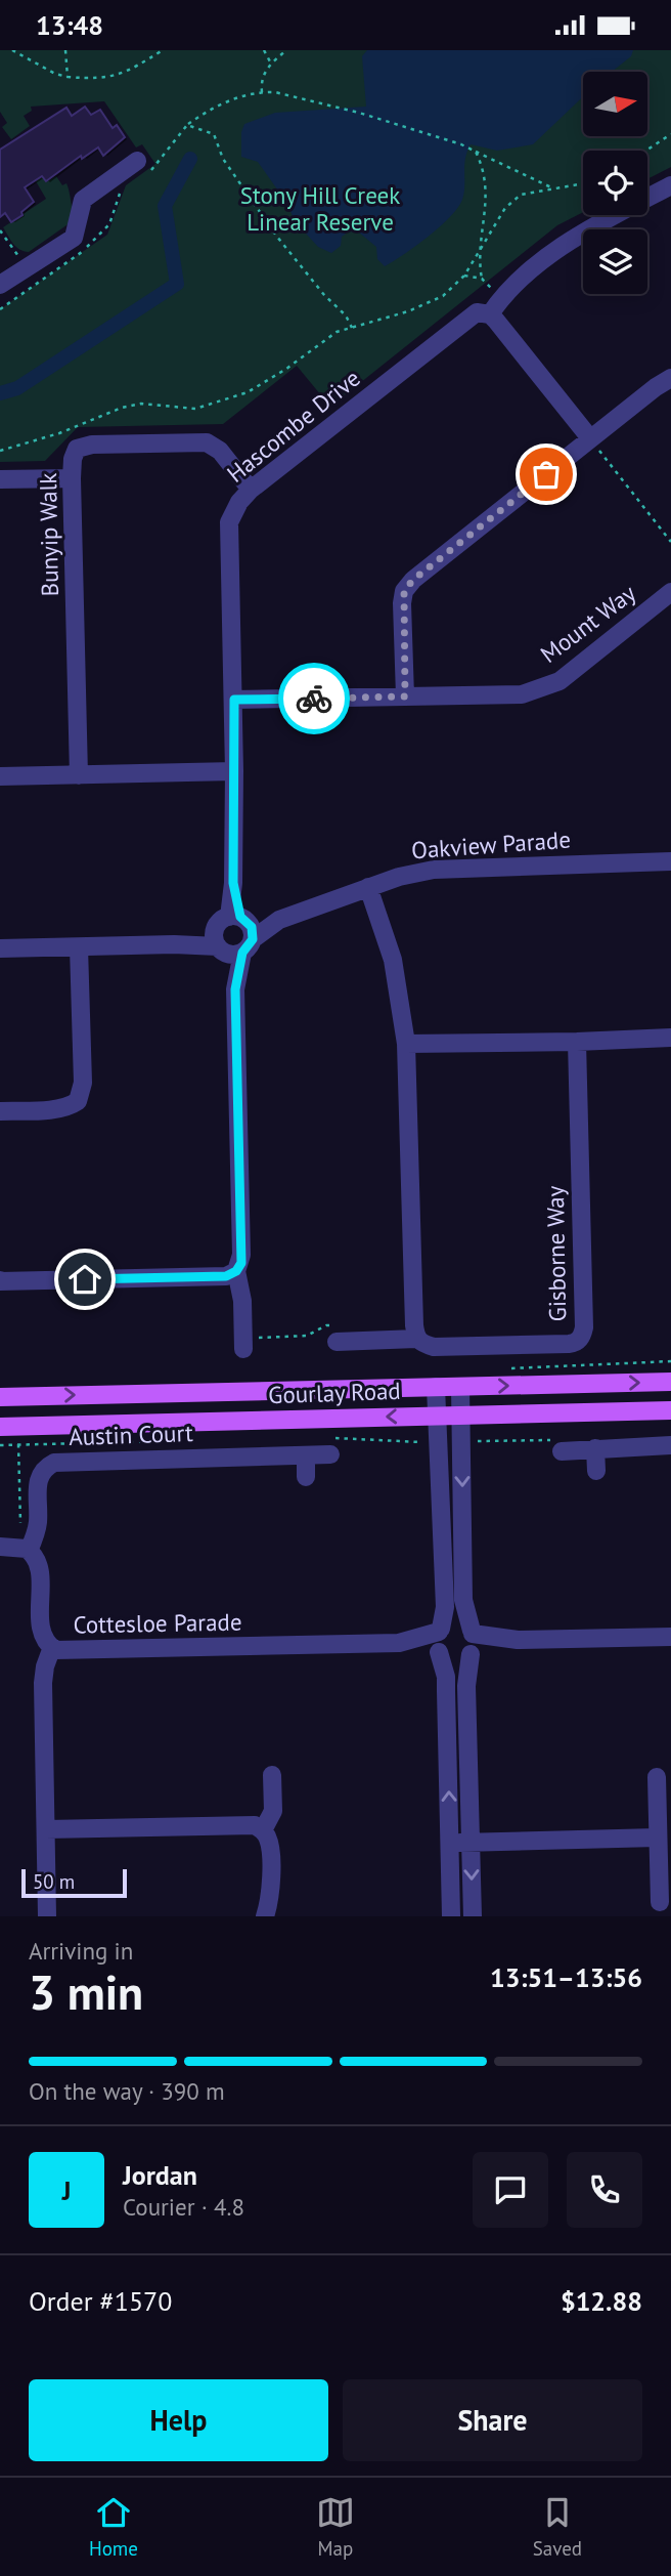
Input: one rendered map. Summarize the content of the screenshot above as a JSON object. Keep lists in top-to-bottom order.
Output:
{
  "streets": {
    "main road": ["Gourlay Road"],
    "street": [
      "Hascombe Drive",
      "Bunyip Walk",
      "Mount Way",
      "Oakview Parade",
      "Gisborne Way",
      "Austin Court",
      "Cottesloe Parade"
    ]
  },
  "crossings": [
    ["Hascombe Drive", "Bunyip Walk"],
    ["Hascombe Drive", "Mount Way"],
    ["Hascombe Drive", "Oakview Parade"],
    ["Austin Court", "Cottesloe Parade"]
  ],
  "parks": ["Stony Hill Creek Linear Reserve"],
  "scale_bar": "50 m",
  "north": "right",
  "page": {
    "status": "13:48",
    "scale": "50 m",
    "heading": ["3 min", "Arriving in", "13:51–13:56"],
    "panel": [
      "Jordan",
      "Courier · 4.8",
      "Order #1570",
      "$12.88"
    ],
    "bar": "On the way · 390 m",
    "round": "J",
    "buttons": ["Help", "Share"],
    "tabs": ["Home", "Map", "Saved"]
  }
}
